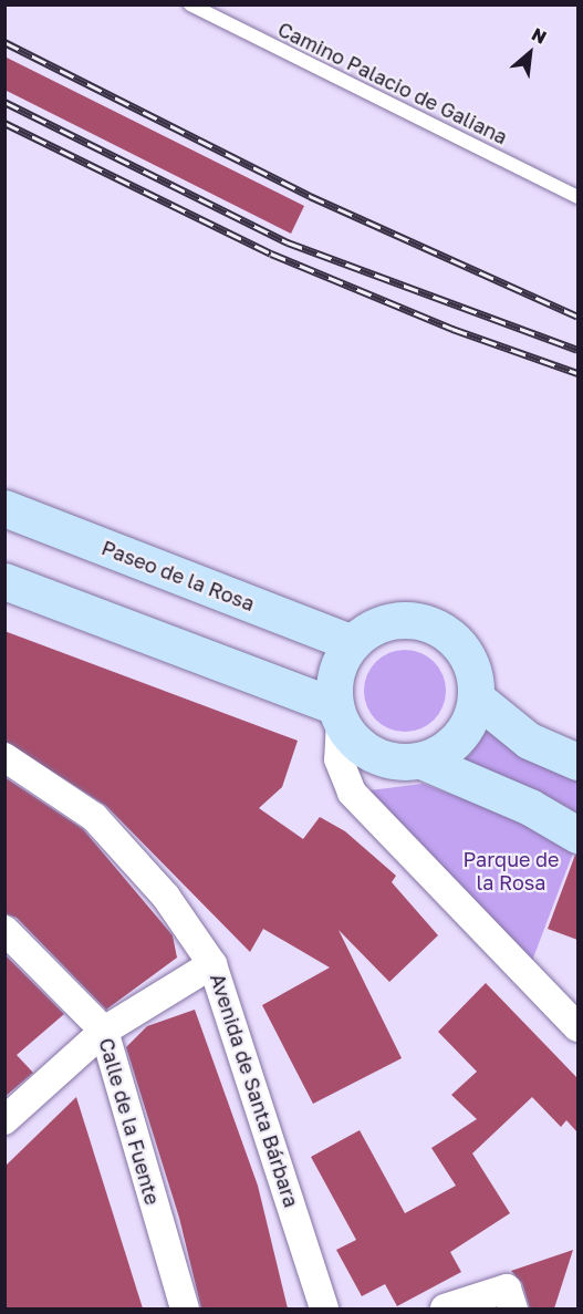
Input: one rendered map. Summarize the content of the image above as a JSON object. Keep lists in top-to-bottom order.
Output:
{
  "streets": {
    "main road": ["Paseo de la Rosa"],
    "street": ["Avenida de Santa Bárbara", "Calle de la Fuente"],
    "lane": ["Camino Palacio de Galiana"]
  },
  "parks": ["Parque de la Rosa"],
  "north": "top right"
}
